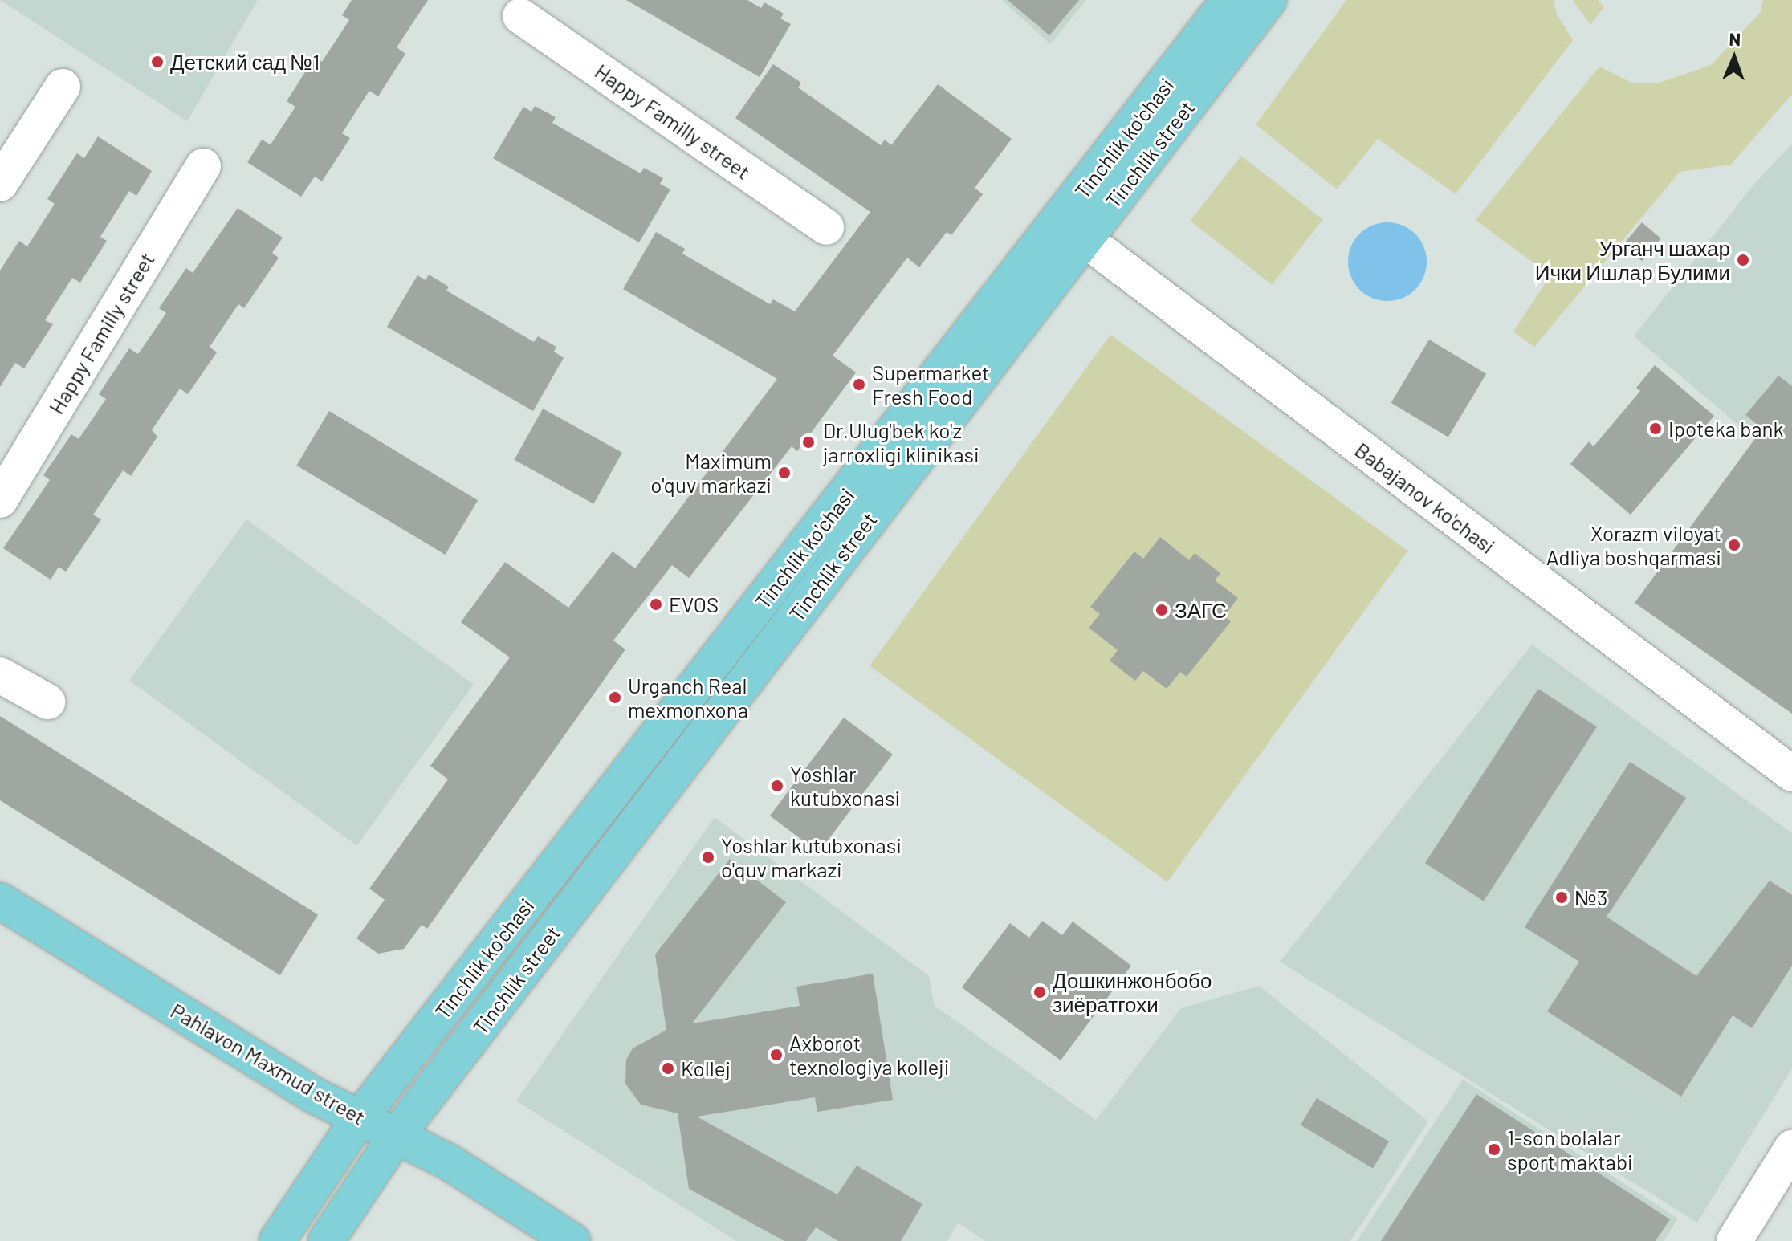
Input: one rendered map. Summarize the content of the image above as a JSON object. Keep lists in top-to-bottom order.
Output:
{
  "streets": {
    "main road": ["Tinchlik ko'chasi", "Tinchlik street", "Pahlavon Maxmud street"],
    "street": ["Happy Familly street", "Babajanov ko'chasi"]
  },
  "crossings": [
    ["Tinchlik ko'chasi", "Tinchlik street"],
    ["Tinchlik ko'chasi", "Babajanov ko'chasi"],
    ["Tinchlik ko'chasi", "Pahlavon Maxmud street"],
    ["Tinchlik street", "Babajanov ko'chasi"],
    ["Tinchlik street", "Pahlavon Maxmud street"]
  ],
  "places": [
    "Детский сад №1",
    "Урганч шахар Ички Ишлар Булими",
    "Supermarket Fresh Food",
    "Ipoteka bank",
    "Dr.Ulug'bek ko'z jarroxligi klinikasi",
    "Maximum o'quv markazi",
    "Xorazm viloyat Adliya boshqarmasi",
    "EVOS",
    "ЗАГС",
    "Urganch Real mexmonxona",
    "Yoshlar kutubxonasi",
    "Yoshlar kutubxonasi o'quv markazi",
    "№3",
    "Дошкинжонбобо зиёратгохи",
    "Axborot texnologiya kolleji",
    "Kollej",
    "1-son bolalar sport maktabi"
  ],
  "north": "top"
}
